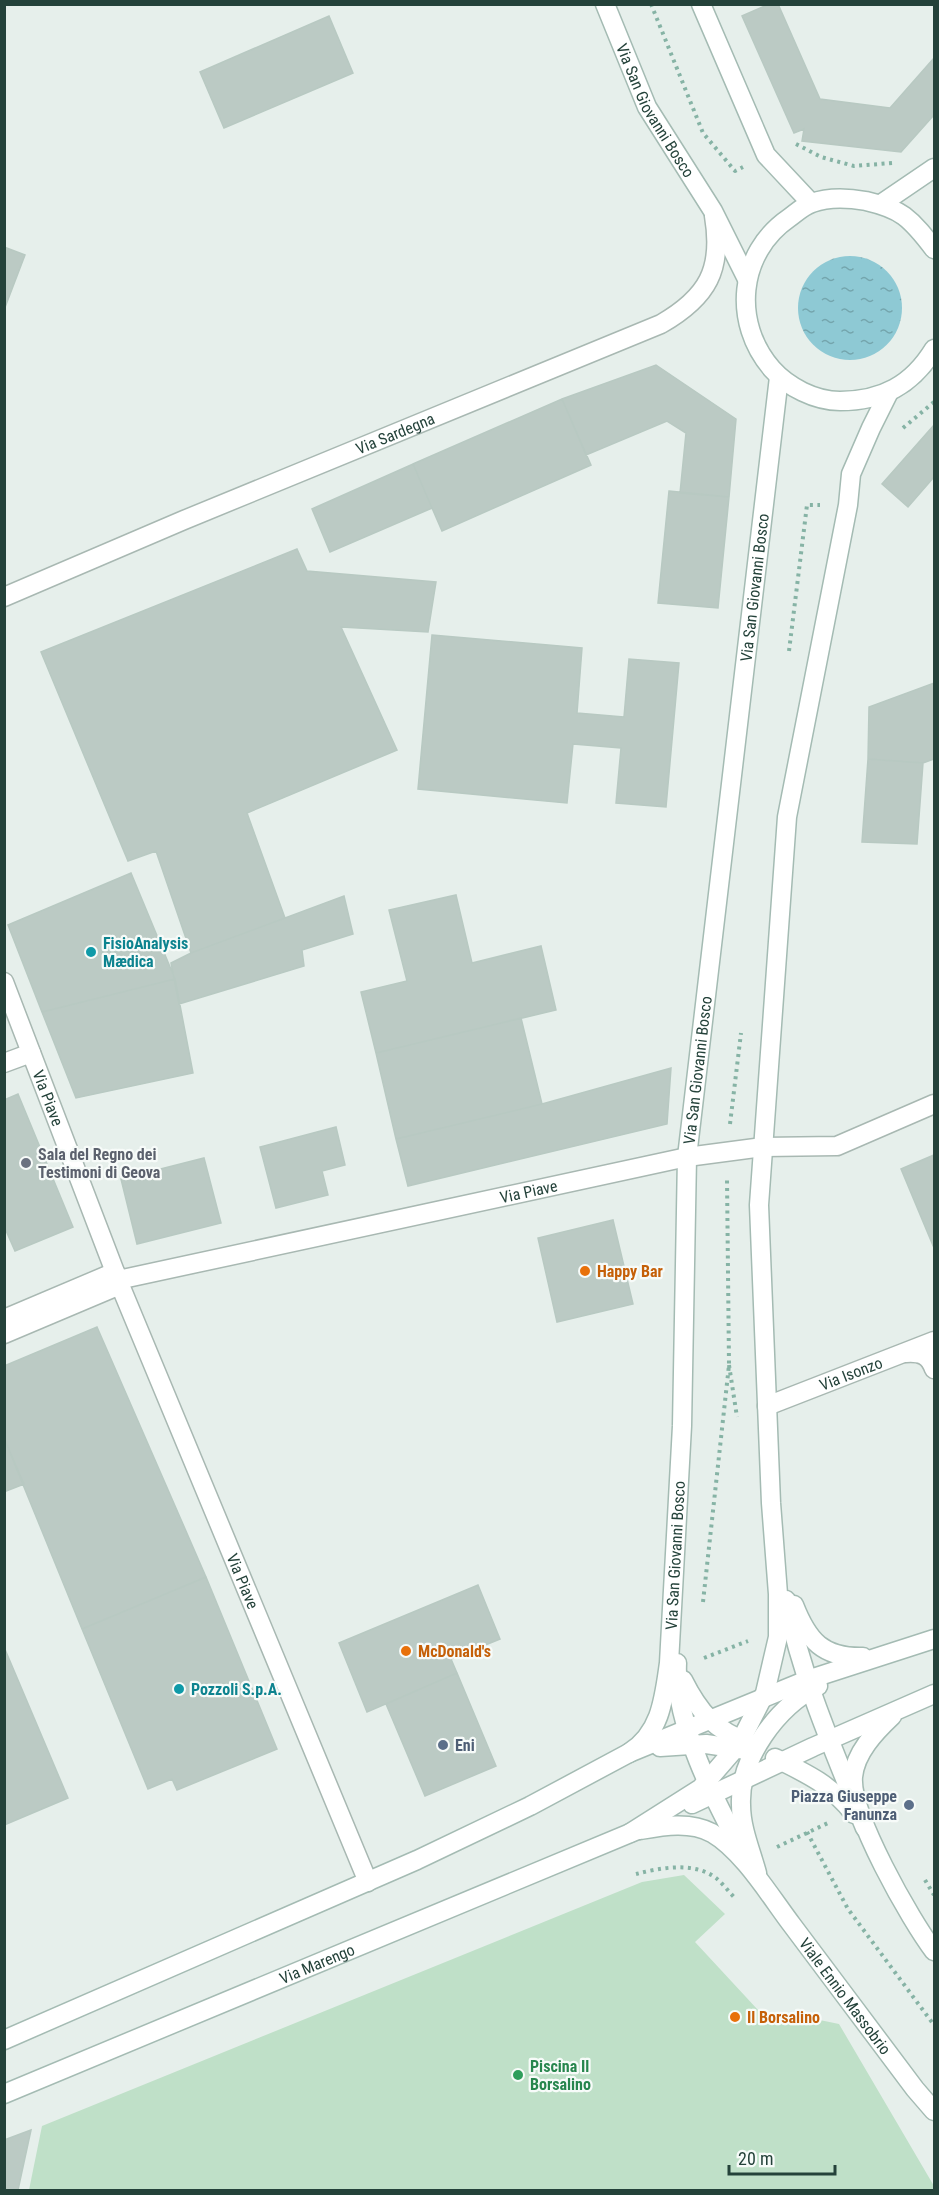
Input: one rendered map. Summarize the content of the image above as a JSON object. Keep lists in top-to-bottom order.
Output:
{
  "streets": {
    "main road": [
      "Via San Giovanni Bosco",
      "Via Sardegna",
      "Via Piave",
      "Via Isonzo",
      "Via Marengo",
      "Viale Ennio Massobrio"
    ]
  },
  "crossings": [
    ["Via San Giovanni Bosco", "Via Sardegna"],
    ["Via San Giovanni Bosco", "Via Piave"]
  ],
  "places": [
    "FisioAnalysis Mædica",
    "Sala del Regno dei Testimoni di Geova",
    "Happy Bar",
    "McDonald's",
    "Pozzoli S.p.A.",
    "Eni",
    "Piazza Giuseppe Fanunza",
    "Il Borsalino",
    "Piscina Il Borsalino"
  ],
  "scale_bar": "20 m"
}
